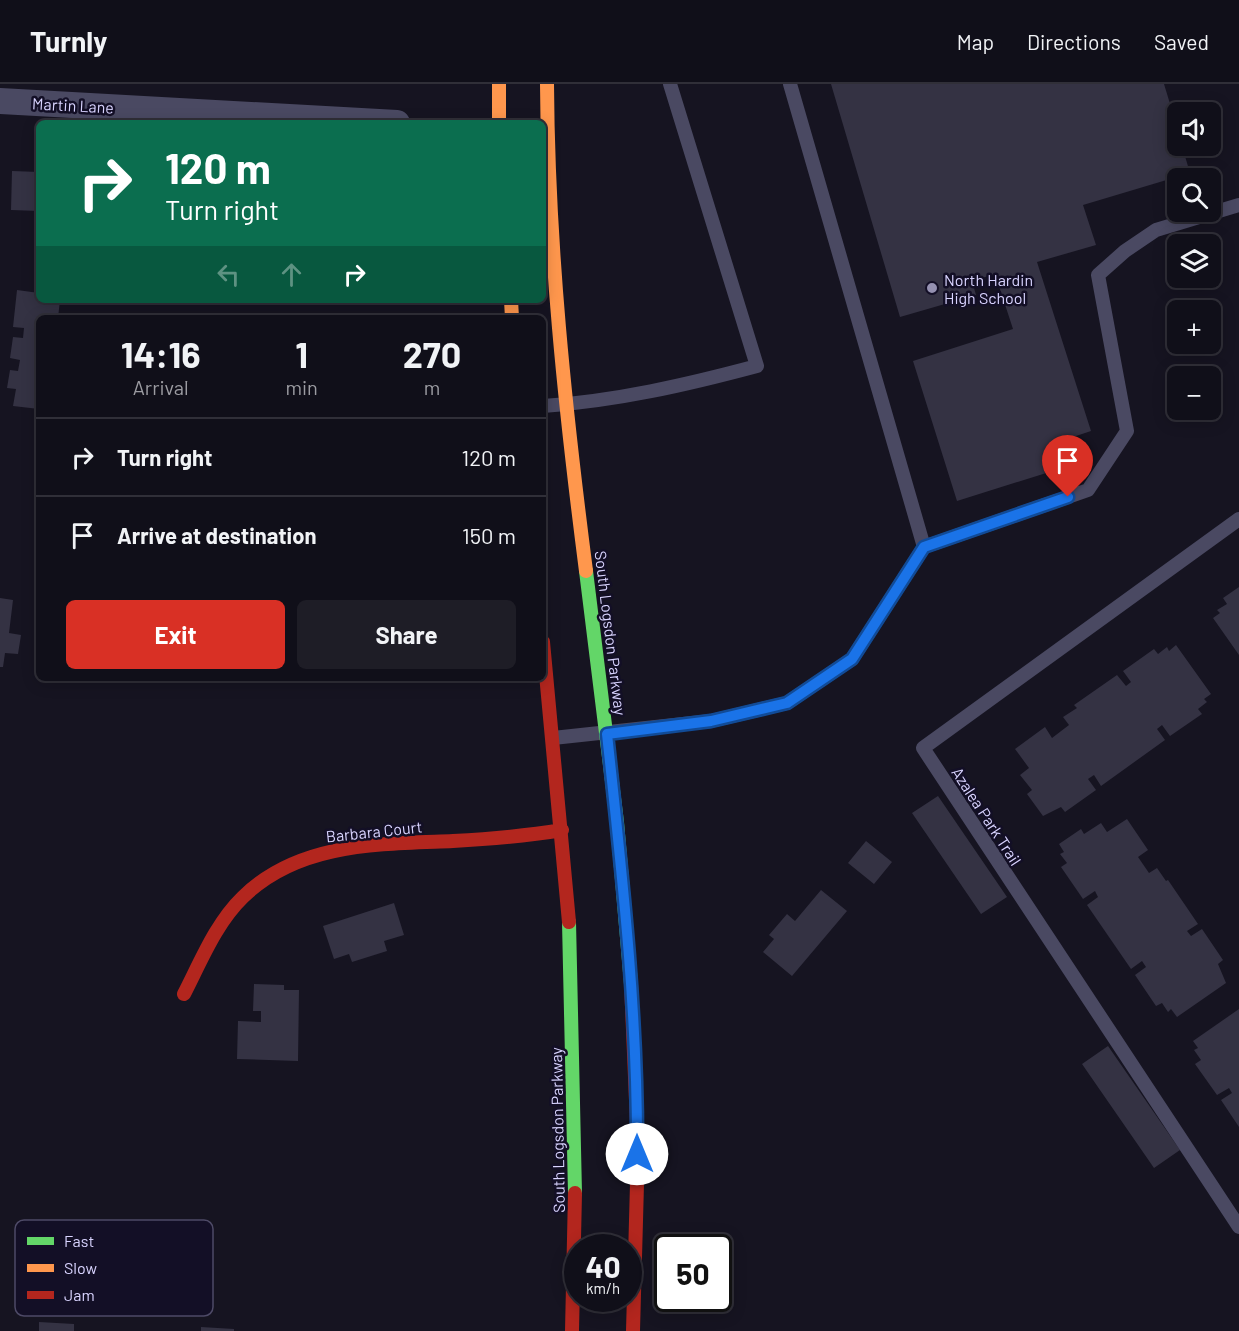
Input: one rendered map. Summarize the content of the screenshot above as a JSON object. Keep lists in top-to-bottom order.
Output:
{
  "streets": {
    "main road": ["South Logsdon Parkway", "Barbara Court"],
    "street": ["Martin Lane"],
    "lane": ["Azalea Park Trail"]
  },
  "crossings": [
    ["South Logsdon Parkway", "Barbara Court"]
  ],
  "places": ["North Hardin High School"],
  "legend": ["Fast", "Slow", "Jam"],
  "page": {
    "header": "Turnly",
    "nav": ["Map", "Directions", "Saved"],
    "map_buttons": ["+", "−"],
    "turn": ["120 m", "Turn right"],
    "eta": [
      "14:16",
      "Arrival",
      "1",
      "min",
      "270",
      "m"
    ],
    "list": [
      {
        "name": "Turn right",
        "value": "120 m"
      },
      {
        "name": "Arrive at destination",
        "value": "150 m"
      }
    ],
    "buttons": ["Exit", "Share"],
    "speed": "40 km/h",
    "limit": "50"
  }
}
